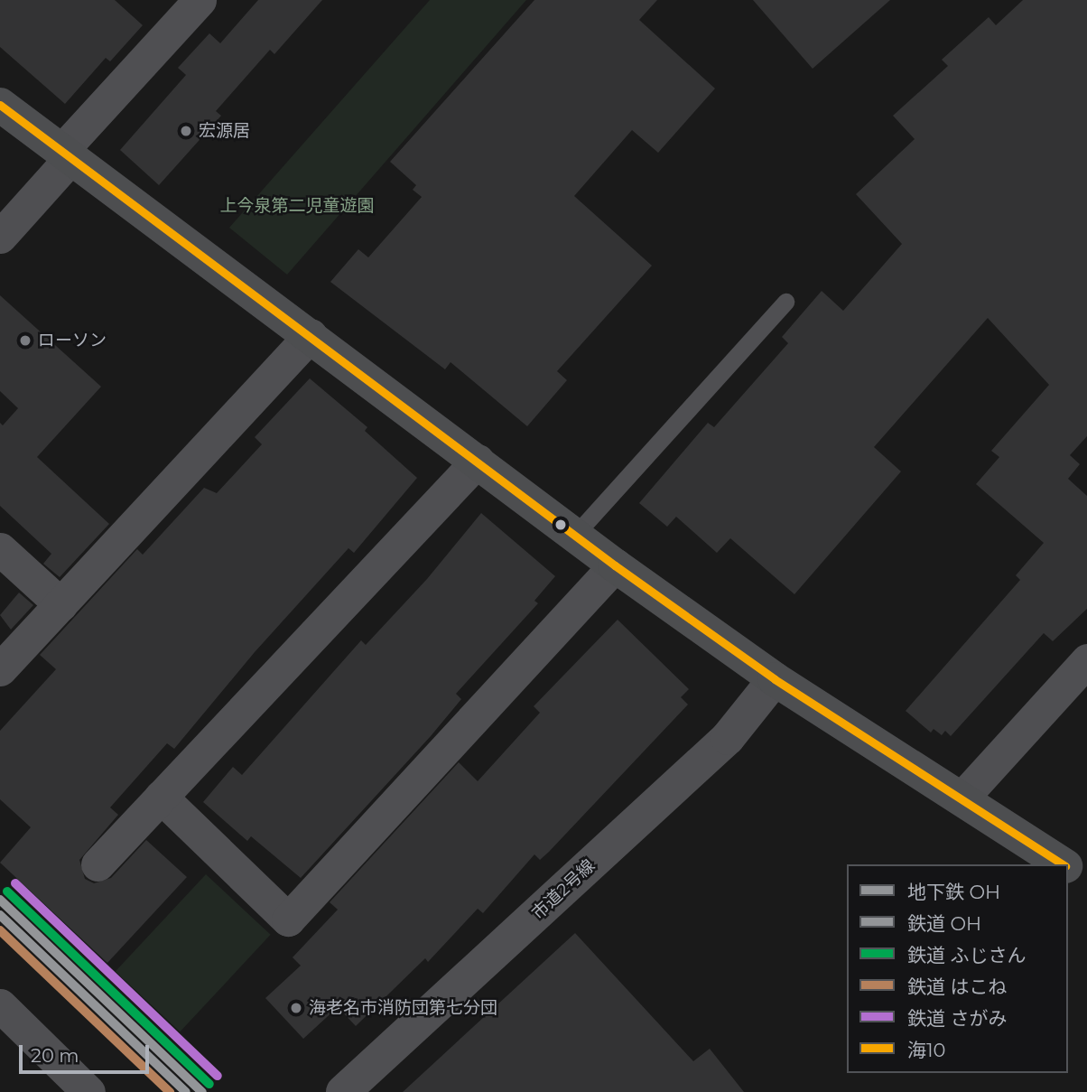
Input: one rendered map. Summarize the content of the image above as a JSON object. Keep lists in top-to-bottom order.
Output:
{
  "streets": {
    "street": ["市道2号線"]
  },
  "parks": ["上今泉第二児童遊園"],
  "places": ["宏源居", "ローソン", "海老名市消防団第七分団"],
  "lines": [
    "transit line 海10",
    "rail line さがみ",
    "rail line ふじさん",
    "metro line OH",
    "rail line OH",
    "rail line はこね"
  ],
  "legend": [
    "地下鉄 OH",
    "鉄道 OH",
    "鉄道 ふじさん",
    "鉄道 はこね",
    "鉄道 さがみ",
    "海10"
  ],
  "scale_bar": "20 m"
}
